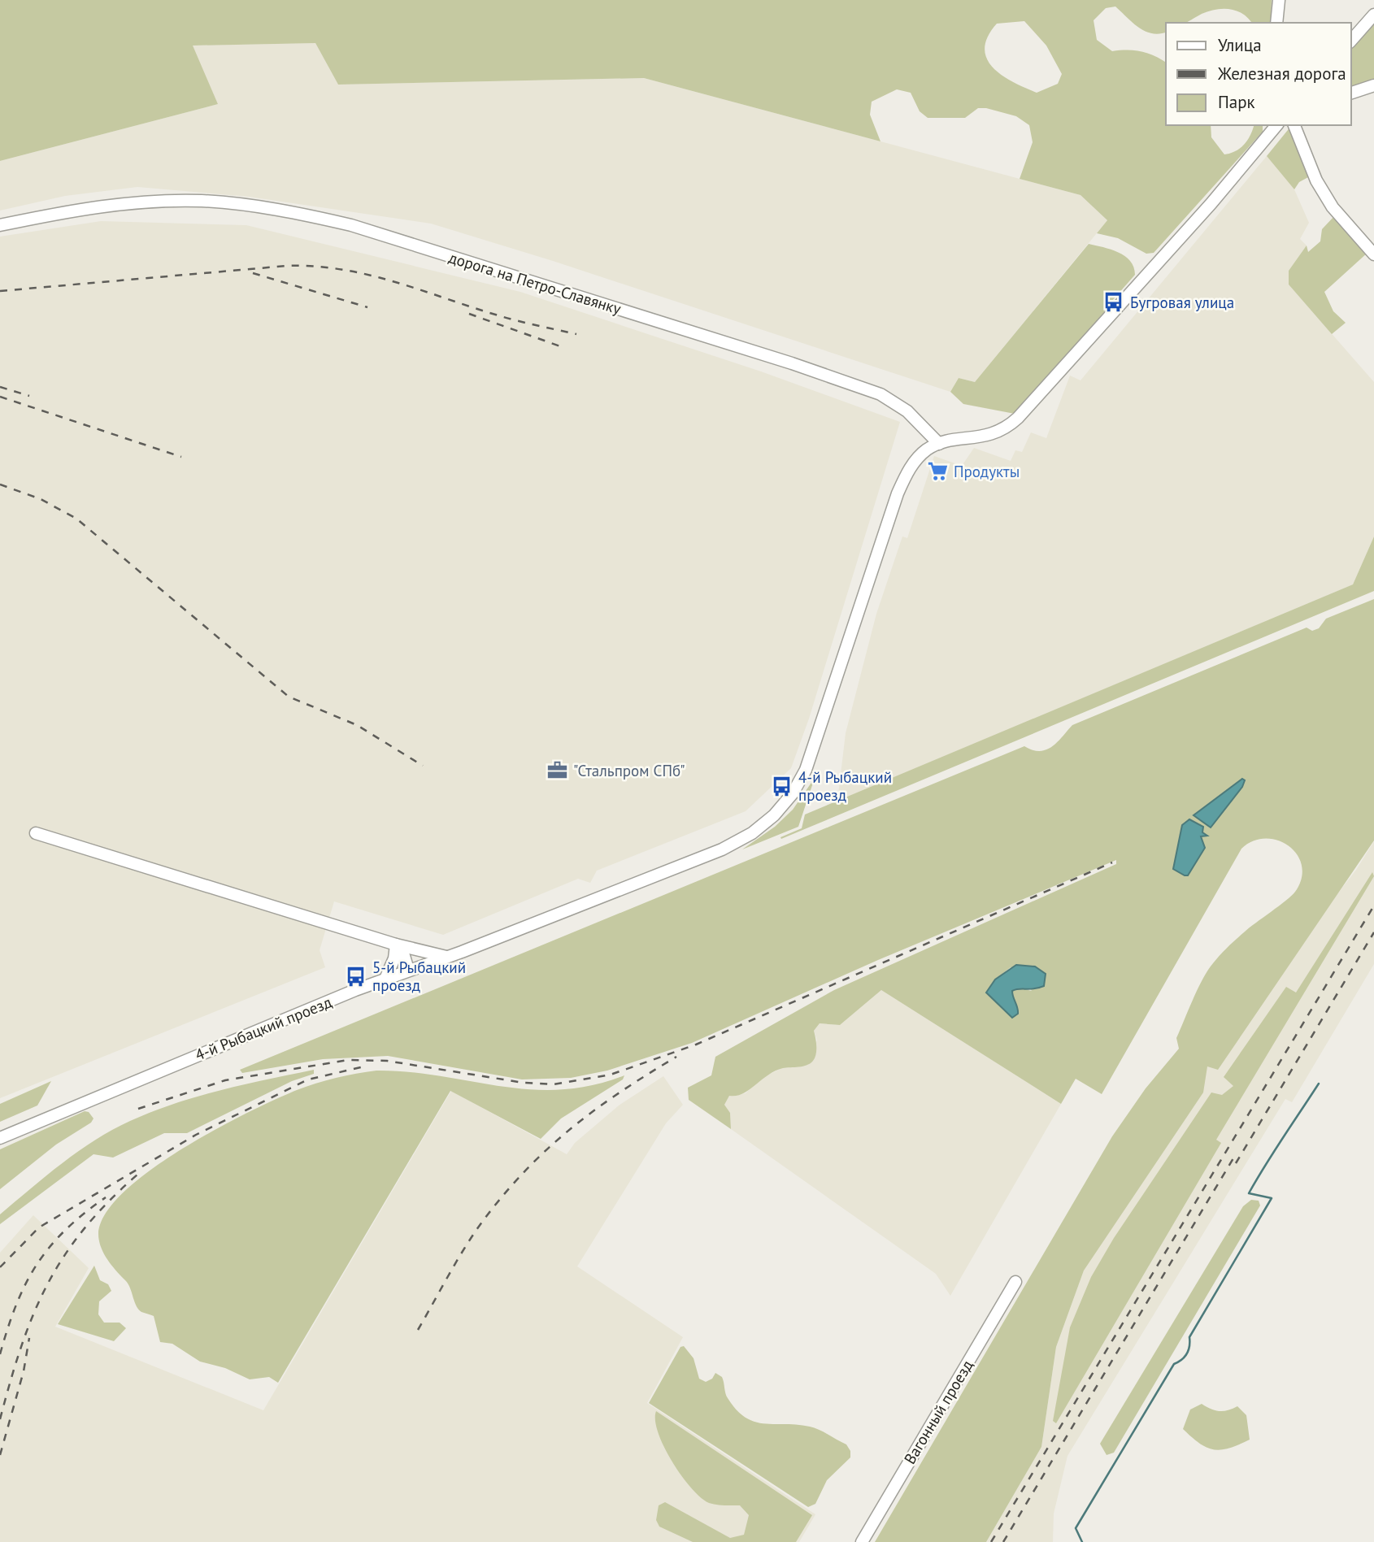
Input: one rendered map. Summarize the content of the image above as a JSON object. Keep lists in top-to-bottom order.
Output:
{
  "streets": {
    "street": ["дорога на Петро-Славянку", "4-й Рыбацкий проезд", "Вагонный проезд"]
  },
  "crossings": [
    ["дорога на Петро-Славянку", "4-й Рыбацкий проезд"]
  ],
  "places": {
    "bus stop": ["Бугровая улица", "4-й Рыбацкий проезд", "5-й Рыбацкий проезд"],
    "supermarket": ["Продукты"],
    "office": ["\"Стальпром СПб\""]
  },
  "legend": ["Улица", "Железная дорога", "Парк"]
}
